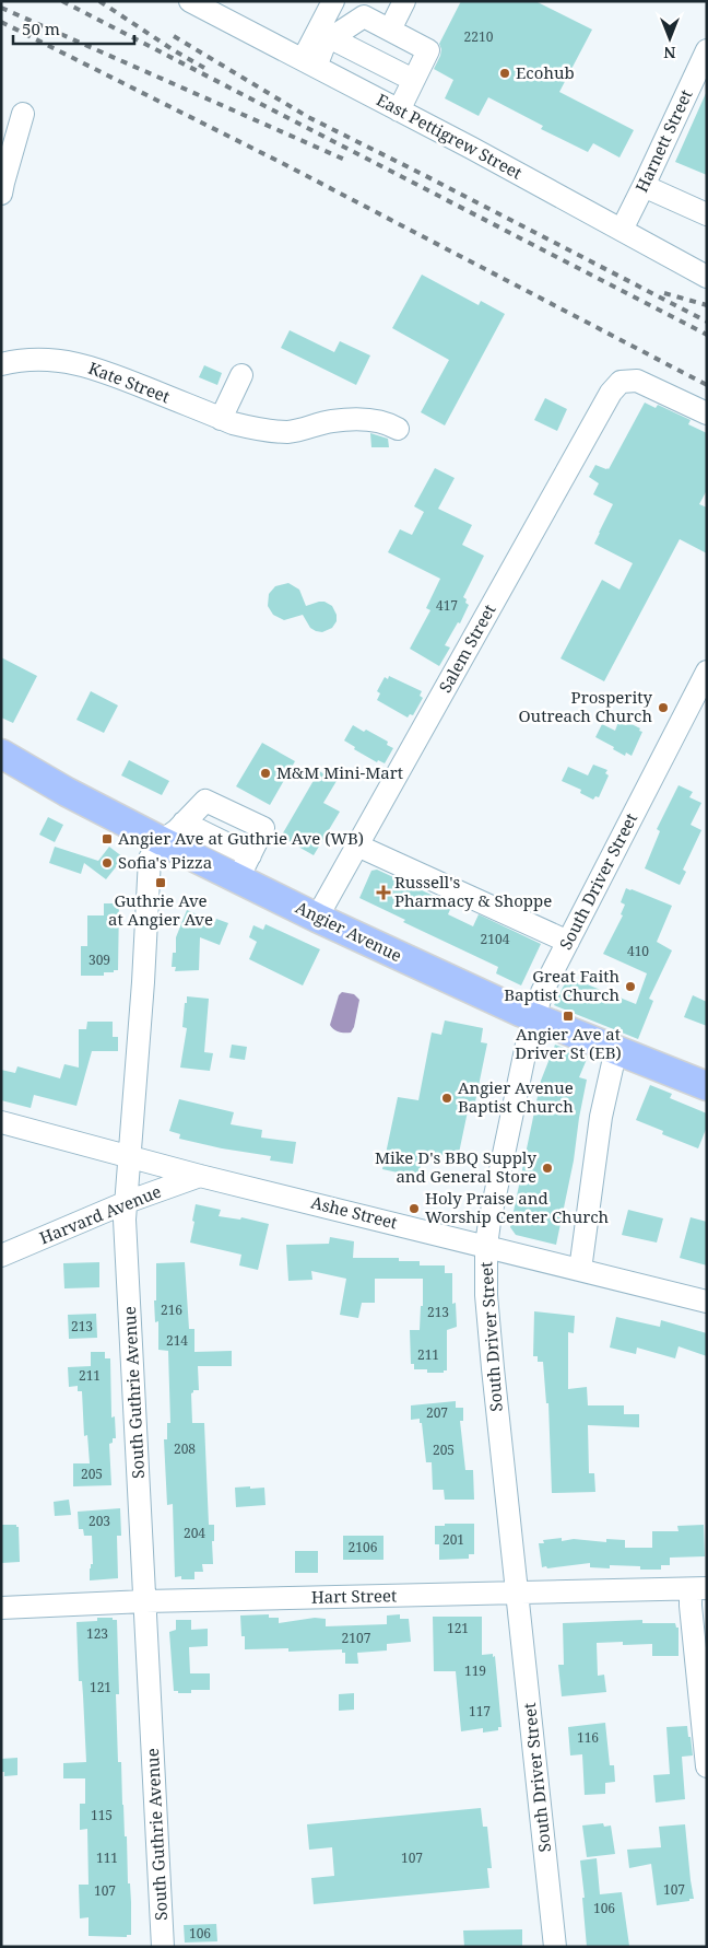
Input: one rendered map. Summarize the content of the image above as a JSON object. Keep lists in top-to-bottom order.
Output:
{
  "streets": {
    "main road": ["Angier Avenue"],
    "street": [
      "East Pettigrew Street",
      "Harnett Street",
      "Kate Street",
      "Salem Street",
      "South Driver Street",
      "Ashe Street",
      "Harvard Avenue",
      "South Guthrie Avenue",
      "Hart Street"
    ]
  },
  "crossings": [
    ["East Pettigrew Street", "Harnett Street"],
    ["Salem Street", "Angier Avenue"],
    ["South Driver Street", "Angier Avenue"],
    ["South Driver Street", "Ashe Street"],
    ["South Driver Street", "Hart Street"],
    ["Angier Avenue", "South Guthrie Avenue"],
    ["Ashe Street", "Harvard Avenue"],
    ["Ashe Street", "South Guthrie Avenue"],
    ["Harvard Avenue", "South Guthrie Avenue"],
    ["South Guthrie Avenue", "Hart Street"]
  ],
  "places": {
    "other": [
      "Ecohub",
      "Prosperity Outreach Church",
      "M&M Mini-Mart",
      "Sofia's Pizza",
      "Great Faith Baptist Church",
      "Angier Avenue Baptist Church",
      "Mike D's BBQ Supply and General Store",
      "Holy Praise and Worship Center Church"
    ],
    "transit": ["Angier Ave at Guthrie Ave (WB)", "Guthrie Ave at Angier Ave", "Angier Ave at Driver St (EB)"],
    "health": ["Russell's Pharmacy & Shoppe"]
  },
  "house_numbers": [
    "2210",
    "417",
    "2104",
    "410",
    "309",
    "216",
    "213",
    "213",
    "214",
    "211",
    "211",
    "207",
    "208",
    "205",
    "205",
    "203",
    "204",
    "201",
    "2106",
    "121",
    "123",
    "2107",
    "119",
    "121",
    "117",
    "116",
    "115",
    "111",
    "107",
    "107",
    "107",
    "106",
    "106"
  ],
  "scale_bar": "50 m",
  "north": "bottom"
}
